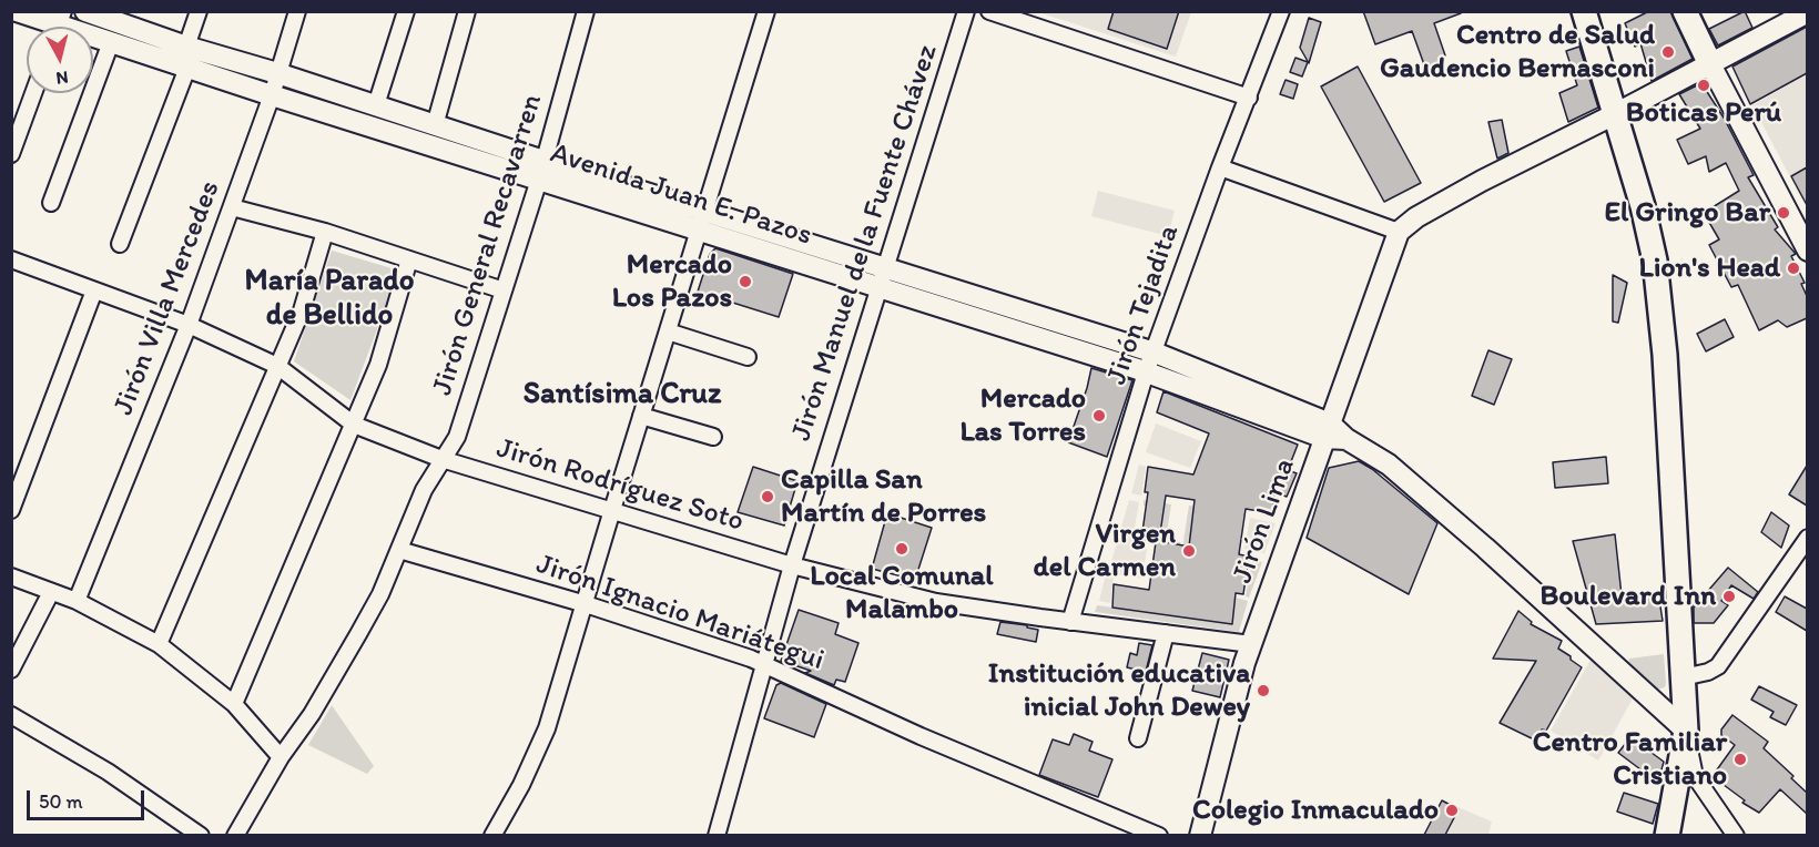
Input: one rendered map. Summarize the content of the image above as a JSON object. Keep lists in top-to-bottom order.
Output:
{
  "streets": {
    "street": [
      "Avenida Juan E. Pazos",
      "Jirón Manuel de la Fuente Chávez",
      "Jirón General Recavarren",
      "Jirón Villa Mercedes",
      "Jirón Tejadita",
      "Jirón Rodríguez Soto",
      "Jirón Lima",
      "Jirón Ignacio Mariátegui"
    ]
  },
  "crossings": [
    ["Avenida Juan E. Pazos", "Jirón Manuel de la Fuente Chávez"],
    ["Avenida Juan E. Pazos", "Jirón General Recavarren"],
    ["Avenida Juan E. Pazos", "Jirón Villa Mercedes"],
    ["Avenida Juan E. Pazos", "Jirón Tejadita"],
    ["Avenida Juan E. Pazos", "Jirón Lima"],
    ["Jirón Manuel de la Fuente Chávez", "Jirón Rodríguez Soto"],
    ["Jirón Manuel de la Fuente Chávez", "Jirón Ignacio Mariátegui"],
    ["Jirón General Recavarren", "Jirón Rodríguez Soto"],
    ["Jirón General Recavarren", "Jirón Ignacio Mariátegui"],
    ["Jirón Villa Mercedes", "Jirón Rodríguez Soto"],
    ["Jirón Tejadita", "Jirón Rodríguez Soto"],
    ["Jirón Rodríguez Soto", "Jirón Lima"]
  ],
  "districts": ["María Parado de Bellido", "Santísima Cruz"],
  "places": [
    "Centro de Salud Gaudencio Bernasconi",
    "Boticas Perú",
    "El Gringo Bar",
    "Lion's Head",
    "Mercado Los Pazos",
    "Mercado Las Torres",
    "Capilla San Martín de Porres",
    "Local Comunal Malambo",
    "Virgen del Carmen",
    "Boulevard Inn",
    "Institución educativa inicial John Dewey",
    "Centro Familiar Cristiano",
    "Colegio Inmaculado"
  ],
  "scale_bar": "50 m",
  "north": "bottom"
}
